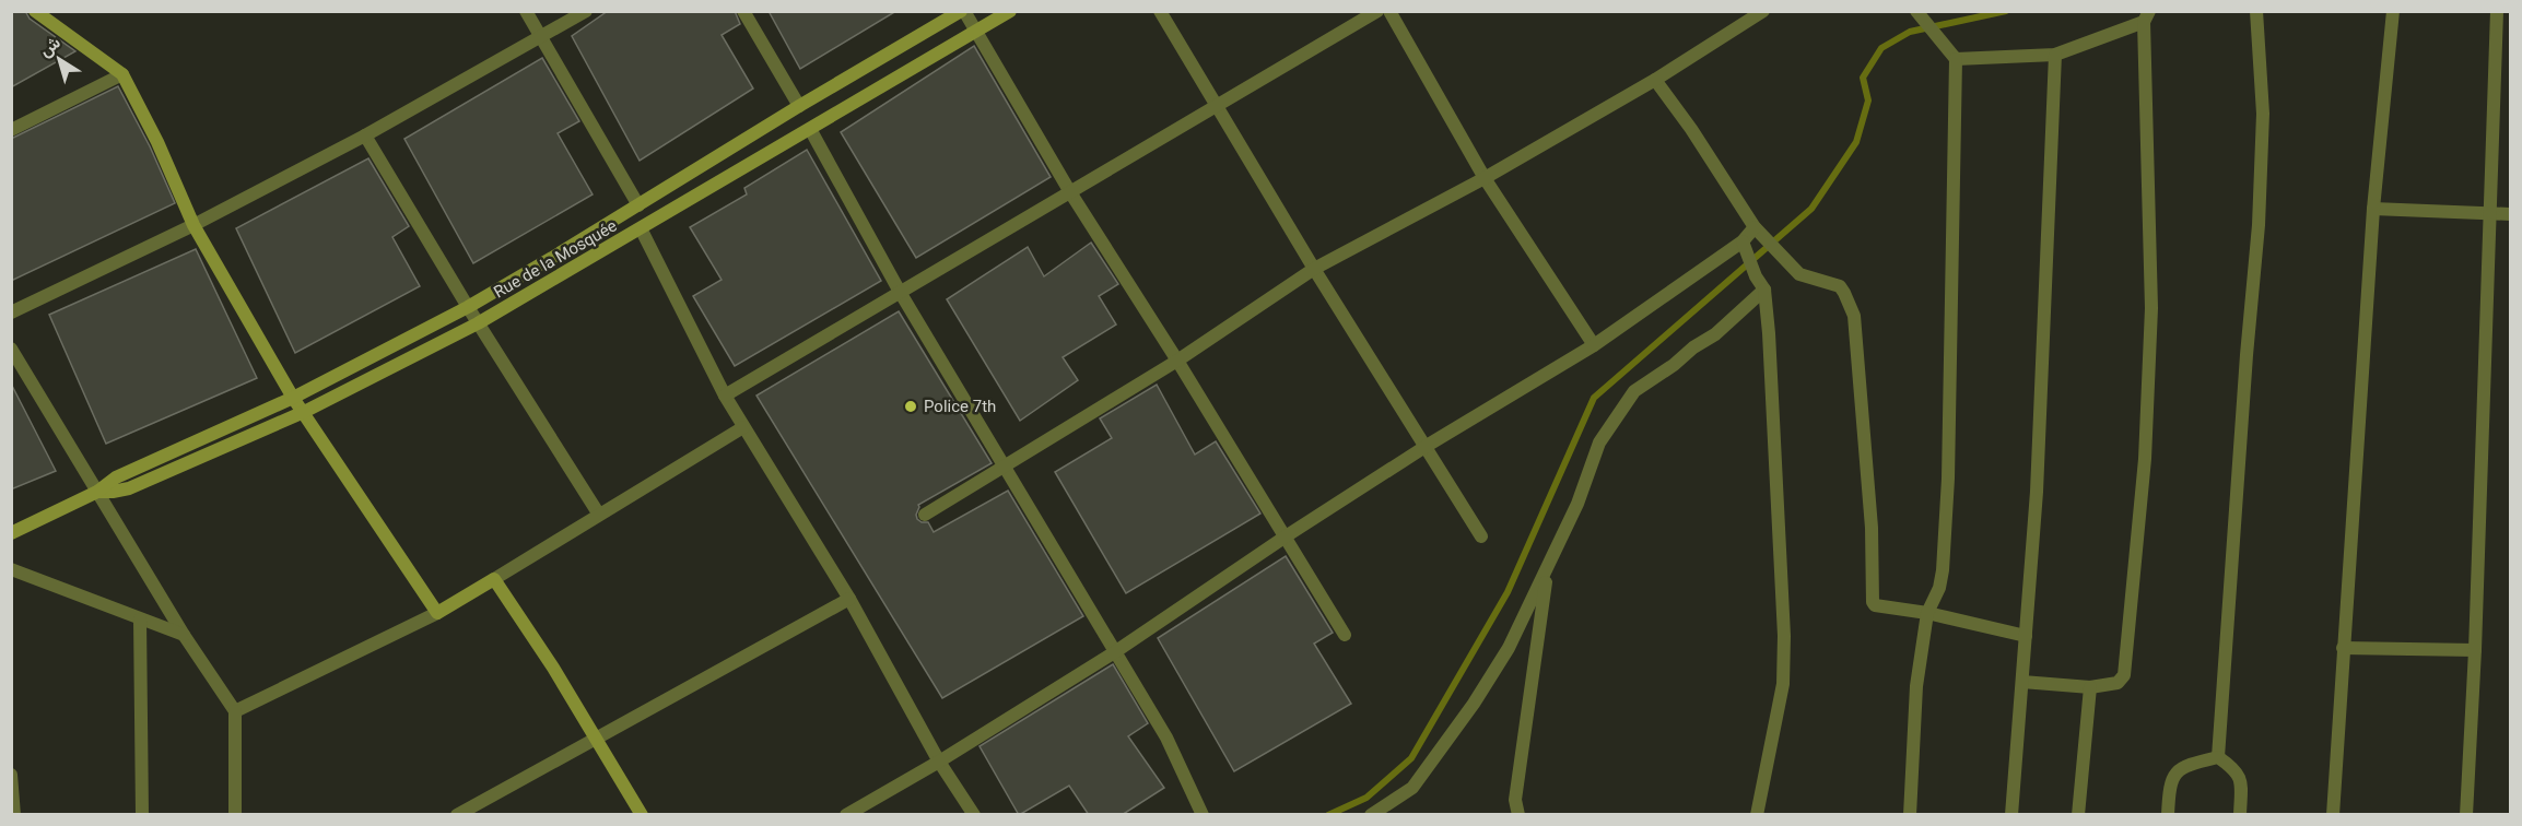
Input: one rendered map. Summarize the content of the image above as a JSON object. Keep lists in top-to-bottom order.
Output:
{
  "streets": {
    "main road": ["Rue de la Mosquée"]
  },
  "places": ["Police 7th"],
  "north": "top left"
}
